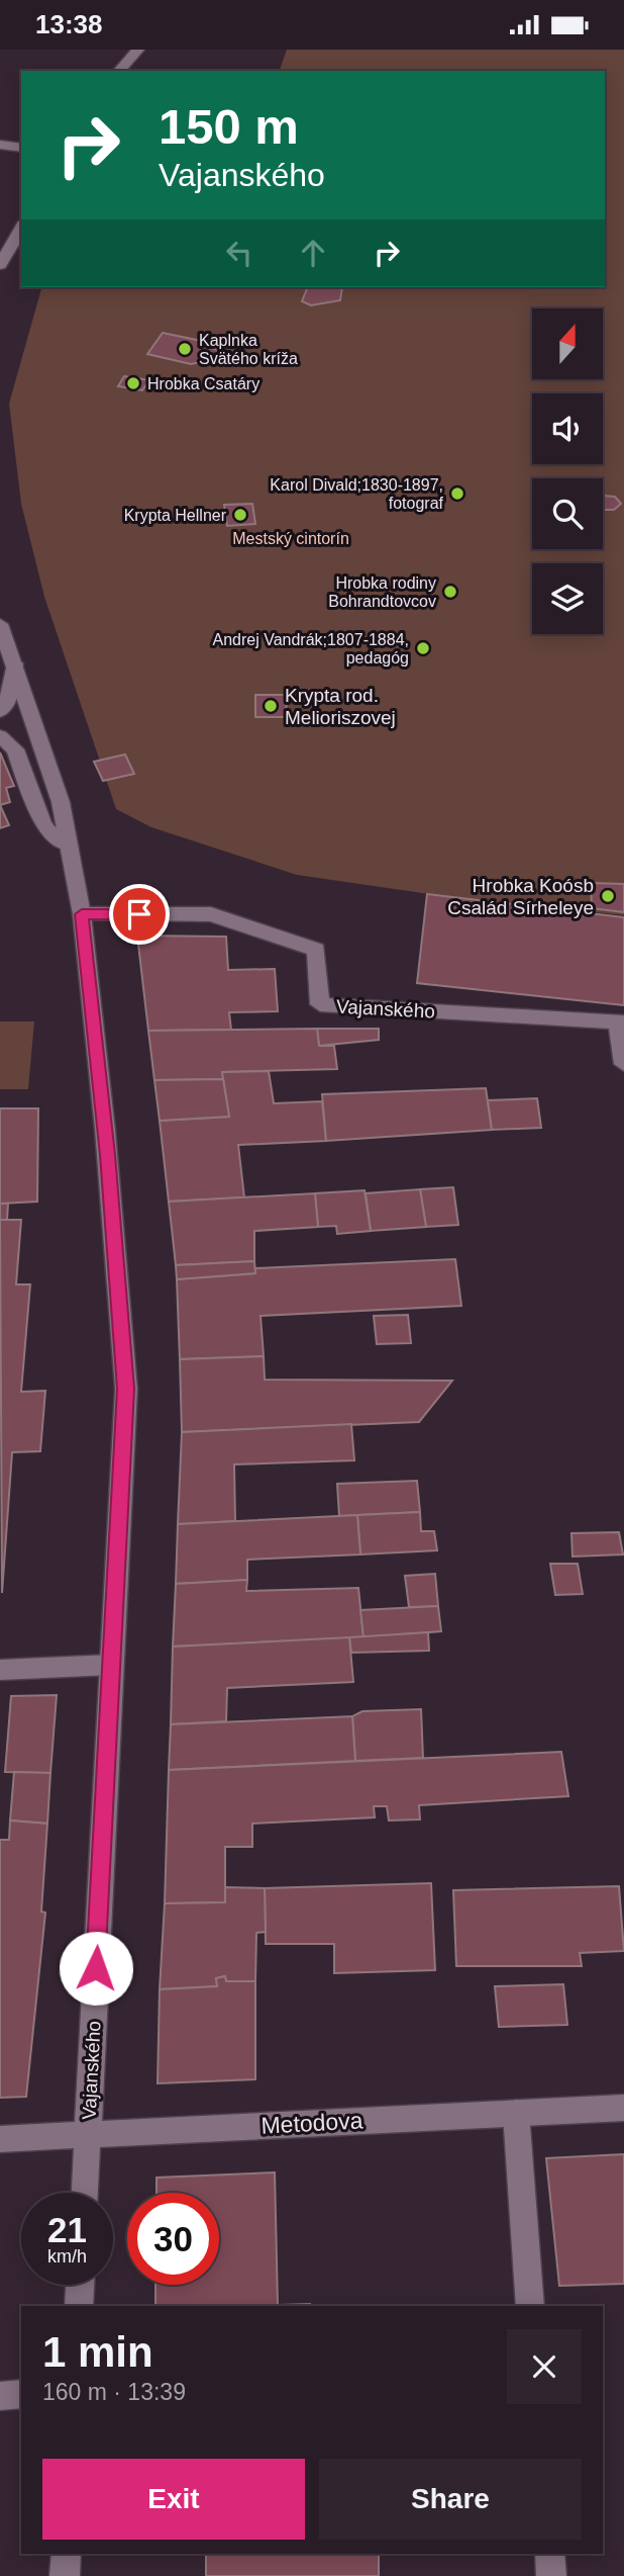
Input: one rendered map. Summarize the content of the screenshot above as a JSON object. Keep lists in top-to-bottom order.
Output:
{
  "streets": {
    "street": ["Vajanského", "Metodova"]
  },
  "crossings": [
    ["Vajanského", "Metodova"]
  ],
  "parks": ["Mestský cintorín"],
  "places": [
    "Kaplnka Svätého kríža",
    "Hrobka Csatáry",
    "Karol Divald;1830-1897, fotograf",
    "Krypta Hellner",
    "Hrobka rodiny Bohrandtovcov",
    "Andrej Vandrák;1807-1884, pedagóg",
    "Krypta rod. Melioriszovej",
    "Hrobka Koósb Család Sírheleye"
  ],
  "north": "top",
  "page": {
    "status": "13:38",
    "turn": ["150 m", "Vajanského"],
    "speed": "21 km/h",
    "limit": "30",
    "heading": ["1 min", "160 m · 13:39"],
    "buttons": ["Exit", "Share"]
  }
}
